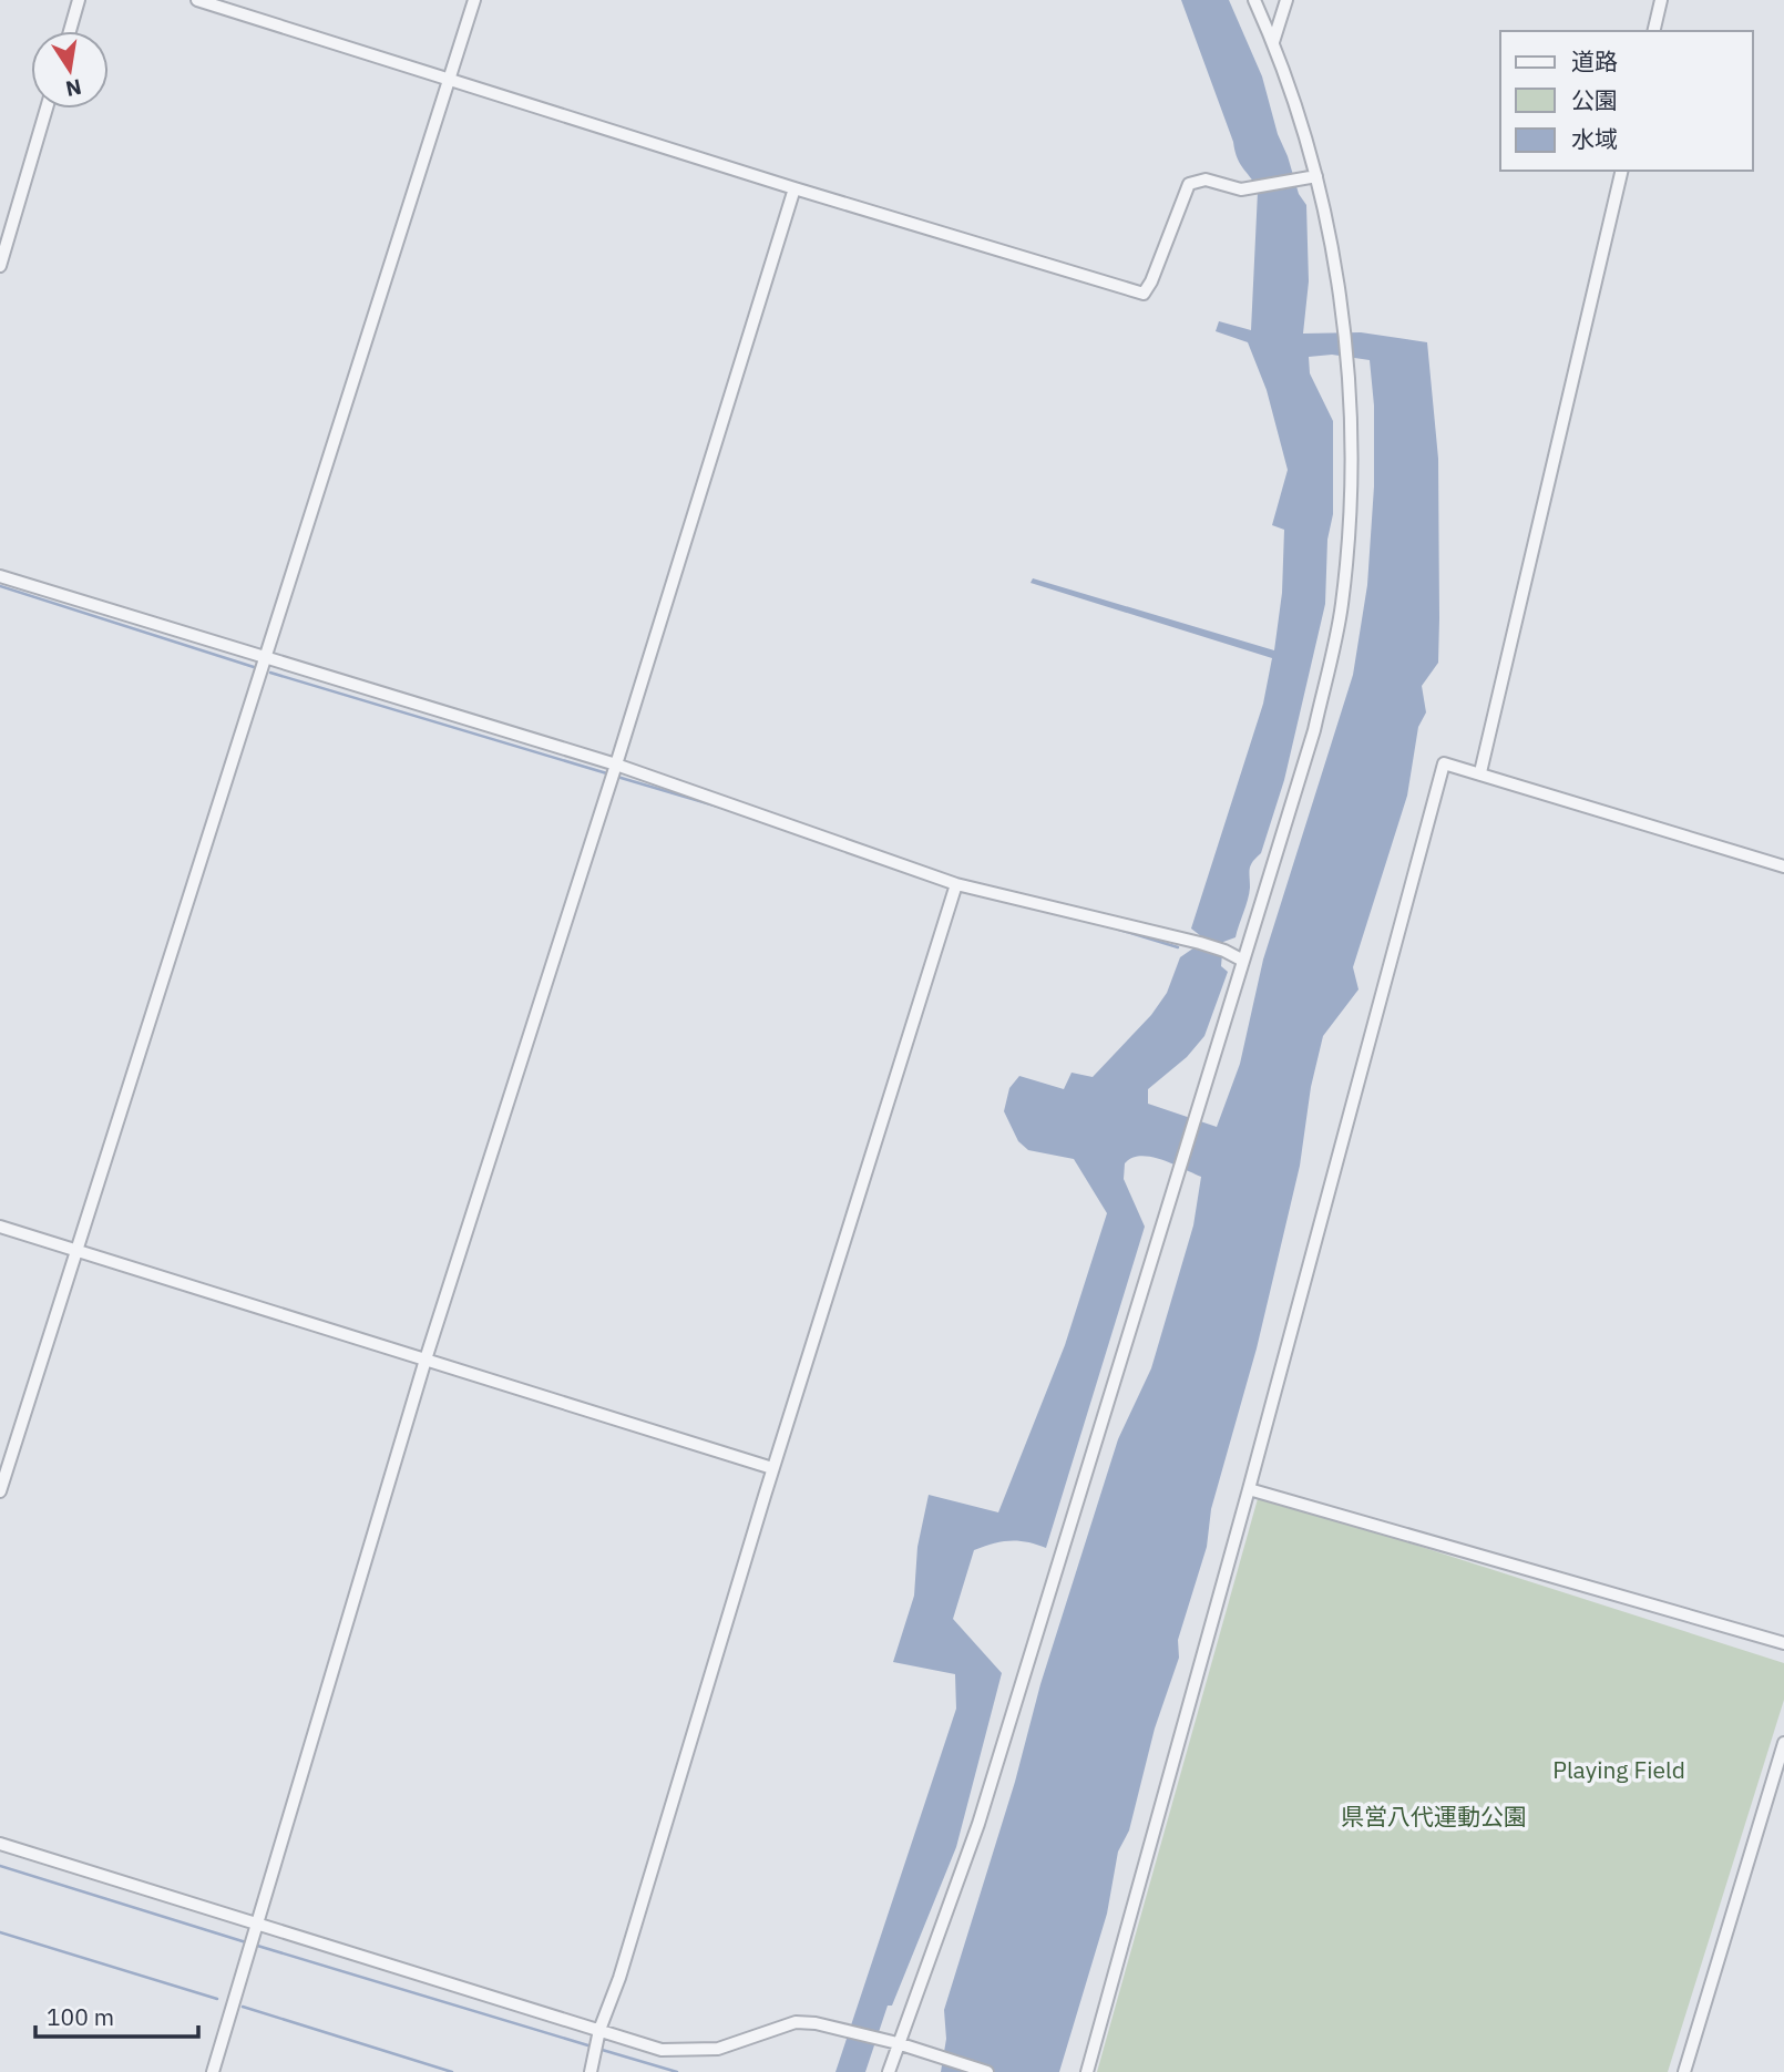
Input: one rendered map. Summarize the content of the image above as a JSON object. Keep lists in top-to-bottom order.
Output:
{
  "parks": ["Playing Field", "県営八代運動公園"],
  "legend": ["道路", "公園", "水域"],
  "scale_bar": "100 m",
  "north": "bottom"
}
